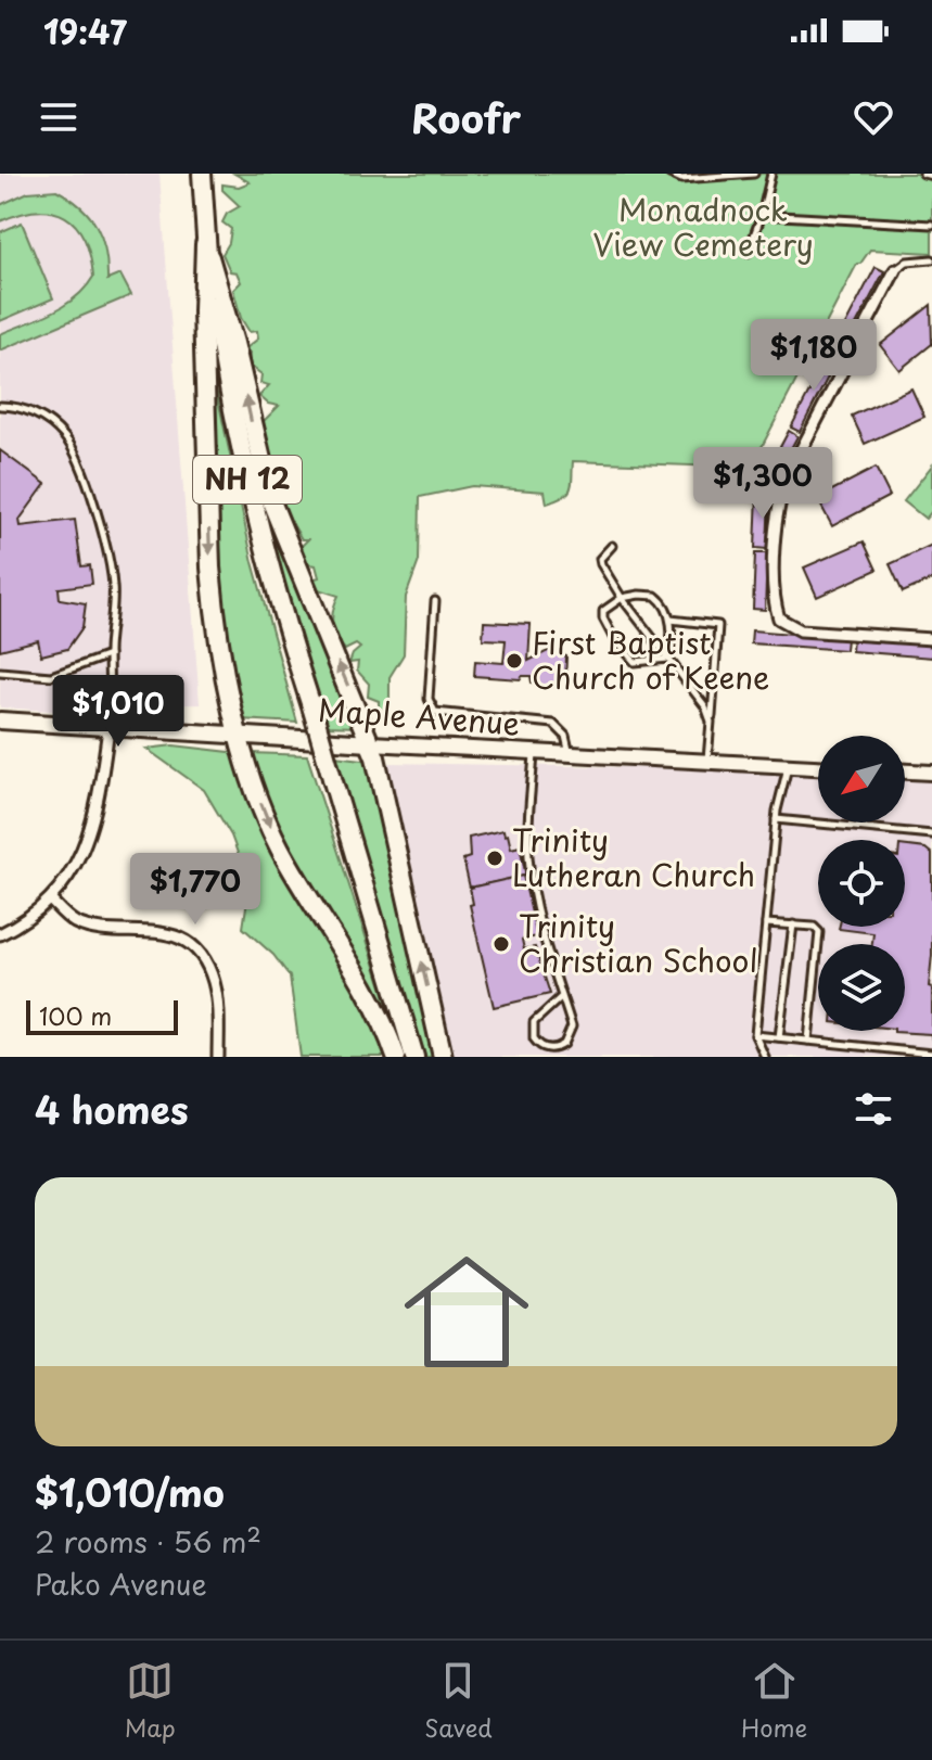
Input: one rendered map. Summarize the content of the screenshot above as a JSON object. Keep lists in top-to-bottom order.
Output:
{
  "streets": {
    "highway": ["NH 12"],
    "main road": ["Maple Avenue"]
  },
  "parks": ["Monadnock View Cemetery"],
  "places": ["First Baptist Church of Keene", "Trinity Lutheran Church", "Trinity Christian School"],
  "scale_bar": "100 m",
  "north": "bottom left",
  "page": {
    "status": "19:47",
    "header": "Roofr",
    "price": [
      "$1,180",
      "$1,300",
      "$1,010",
      "$1,770"
    ],
    "scale": "100 m",
    "heading": "4 homes",
    "list": [
      {
        "name": "$1,010/mo",
        "note": "2 rooms · 56 m² · Pako Avenue"
      }
    ],
    "tabs": ["Map", "Saved", "Home"]
  }
}
